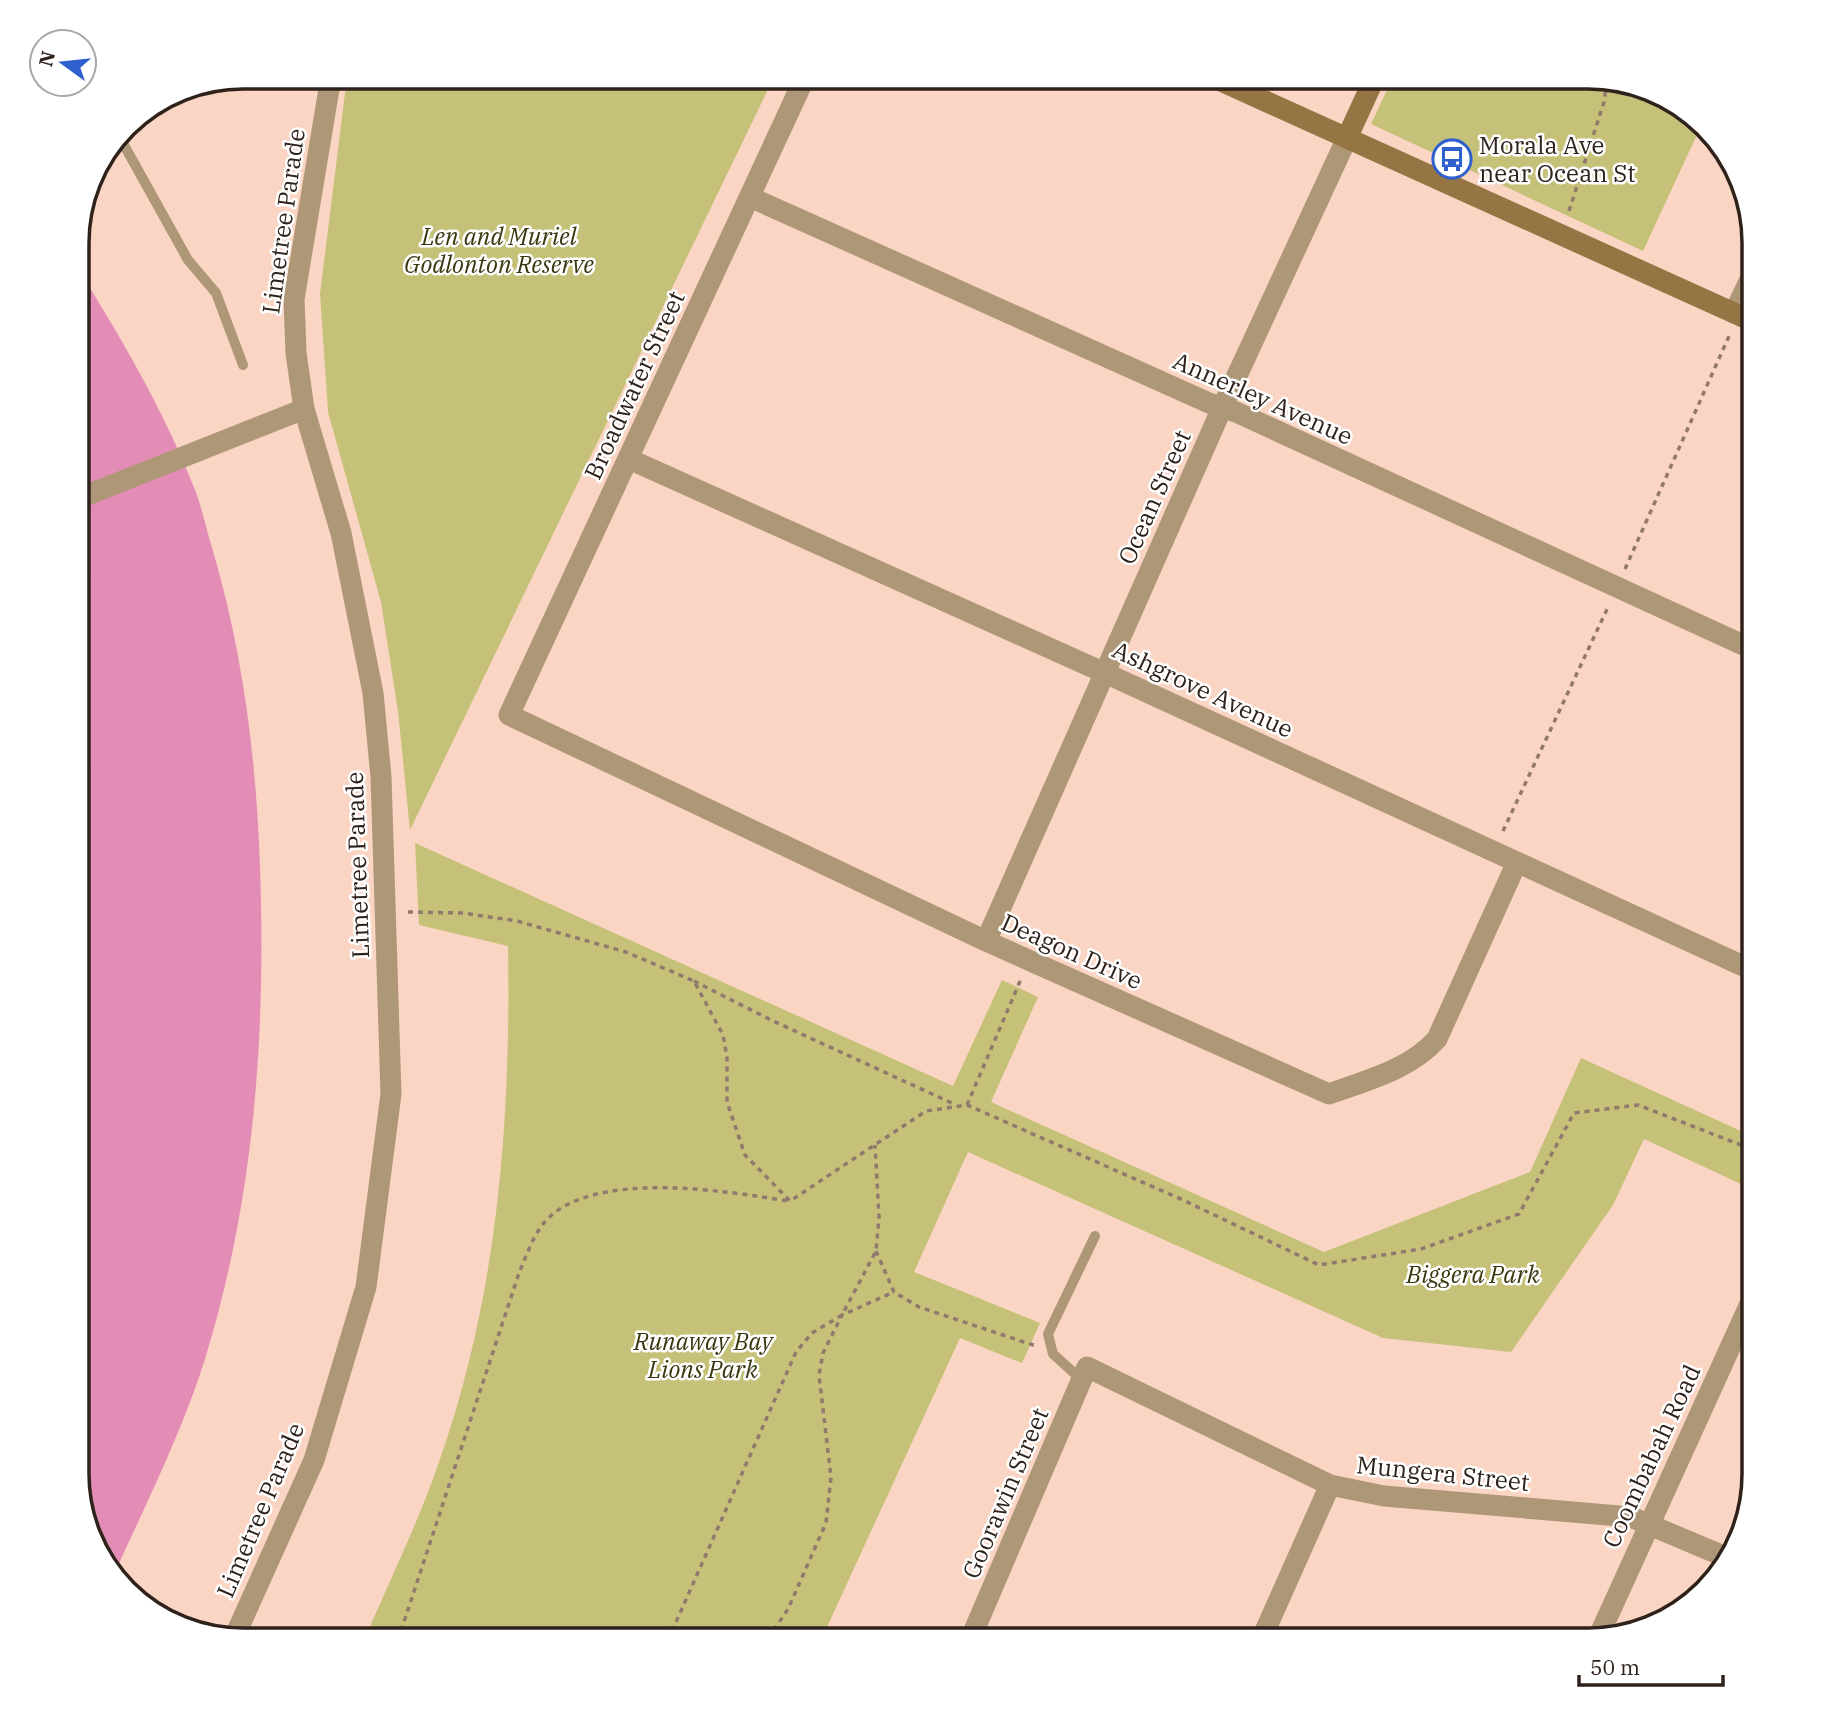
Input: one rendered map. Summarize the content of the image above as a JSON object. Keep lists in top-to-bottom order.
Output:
{
  "streets": {
    "main road": ["Ocean Street"],
    "street": [
      "Limetree Parade",
      "Broadwater Street",
      "Annerley Avenue",
      "Ashgrove Avenue",
      "Deagon Drive",
      "Coombabah Road",
      "Mungera Street",
      "Goorawin Street"
    ]
  },
  "crossings": [
    ["Broadwater Street", "Annerley Avenue"],
    ["Broadwater Street", "Ashgrove Avenue"],
    ["Broadwater Street", "Deagon Drive"],
    ["Annerley Avenue", "Ocean Street"],
    ["Ocean Street", "Ashgrove Avenue"],
    ["Ocean Street", "Deagon Drive"],
    ["Ashgrove Avenue", "Deagon Drive"],
    ["Coombabah Road", "Mungera Street"],
    ["Mungera Street", "Goorawin Street"]
  ],
  "parks": ["Len and Muriel Godlonton Reserve", "Biggera Park", "Runaway Bay Lions Park"],
  "places": {
    "bus stop": ["Morala Ave near Ocean St"]
  },
  "scale_bar": "50 m",
  "north": "left"
}
